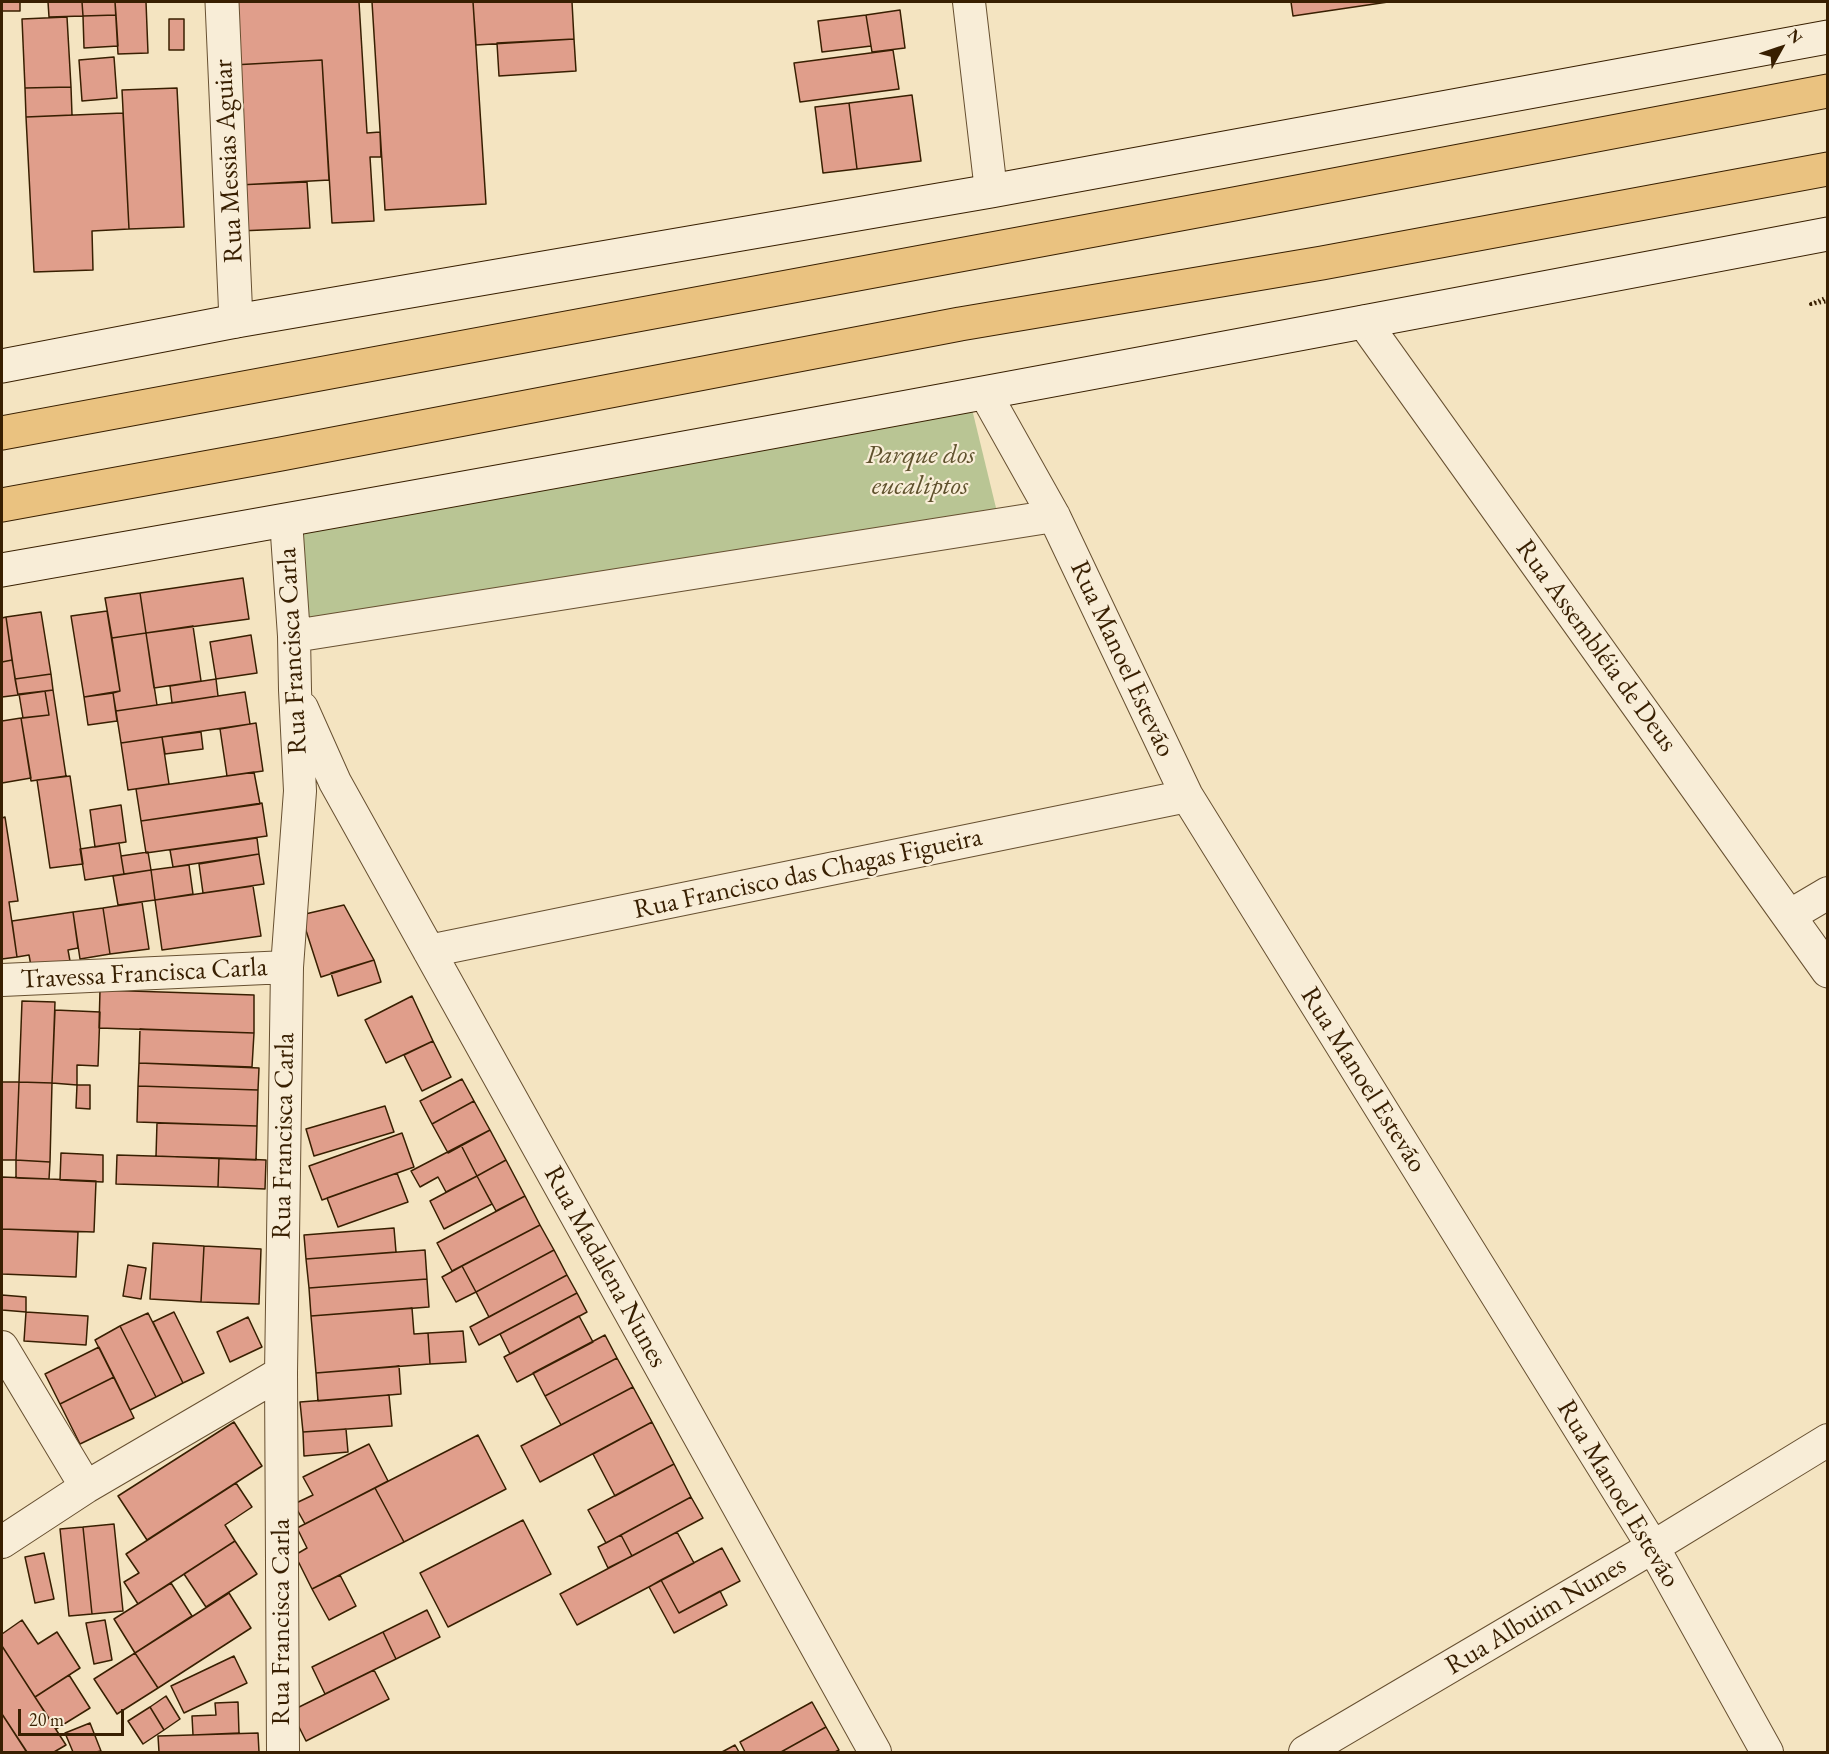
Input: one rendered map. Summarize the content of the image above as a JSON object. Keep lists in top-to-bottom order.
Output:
{
  "streets": {
    "main road": ["Rua Messias Aguiar", "Rua Assembléia de Deus"],
    "street": [
      "Rua Francisca Carla",
      "Rua Manoel Estevão",
      "Rua Francisco das Chagas Figueira",
      "Travessa Francisca Carla",
      "Rua Madalena Nunes",
      "Rua Albuim Nunes"
    ]
  },
  "crossings": [
    ["Rua Francisca Carla", "Travessa Francisca Carla"],
    ["Rua Francisca Carla", "Rua Madalena Nunes"],
    ["Rua Manoel Estevão", "Rua Francisco das Chagas Figueira"],
    ["Rua Manoel Estevão", "Rua Albuim Nunes"],
    ["Rua Francisco das Chagas Figueira", "Rua Madalena Nunes"]
  ],
  "parks": ["Parque dos eucaliptos"],
  "scale_bar": "20 m",
  "north": "top right"
}
